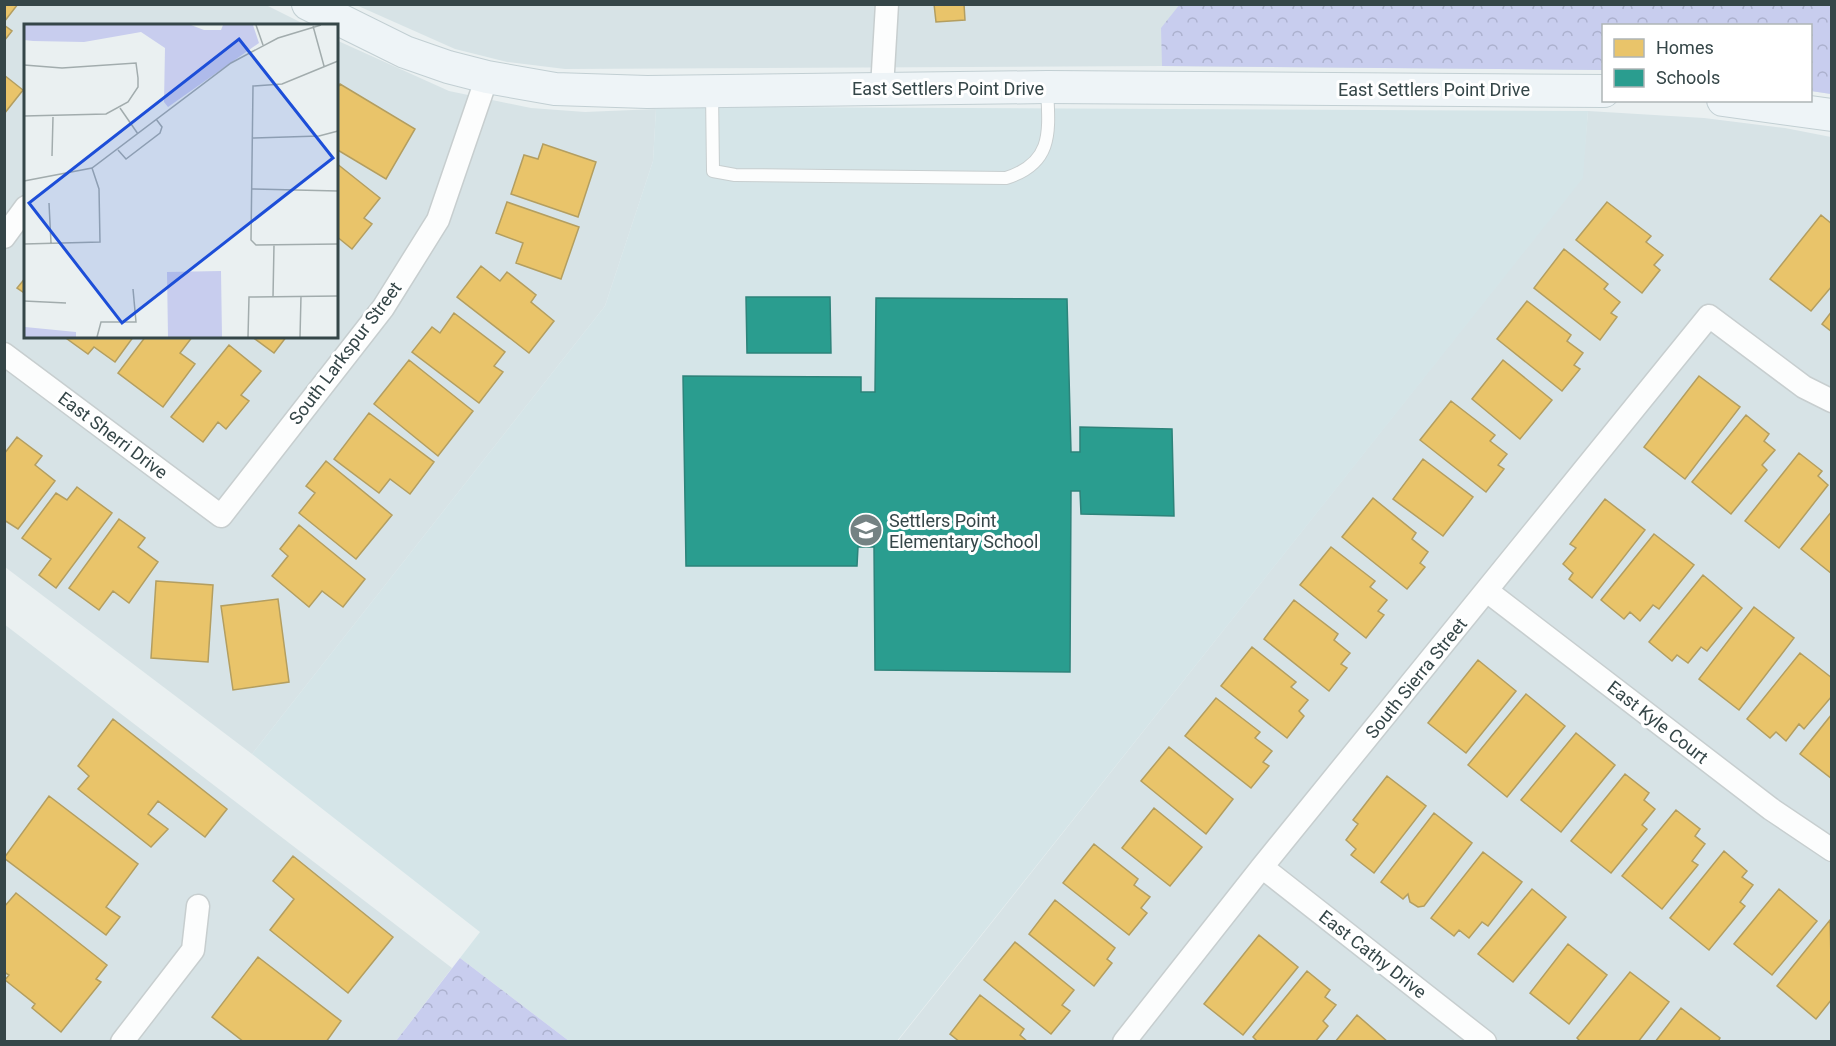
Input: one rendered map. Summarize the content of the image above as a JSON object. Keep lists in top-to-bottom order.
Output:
{
  "streets": {
    "street": [
      "East Settlers Point Drive",
      "South Larkspur Street",
      "East Sherri Drive",
      "South Sierra Street",
      "East Kyle Court",
      "East Cathy Drive"
    ]
  },
  "crossings": [
    ["East Settlers Point Drive", "South Larkspur Street"],
    ["South Larkspur Street", "East Sherri Drive"],
    ["South Sierra Street", "East Kyle Court"],
    ["South Sierra Street", "East Cathy Drive"]
  ],
  "places": {
    "school or university": ["Settlers Point Elementary School"]
  },
  "legend": ["Homes", "Schools"]
}
